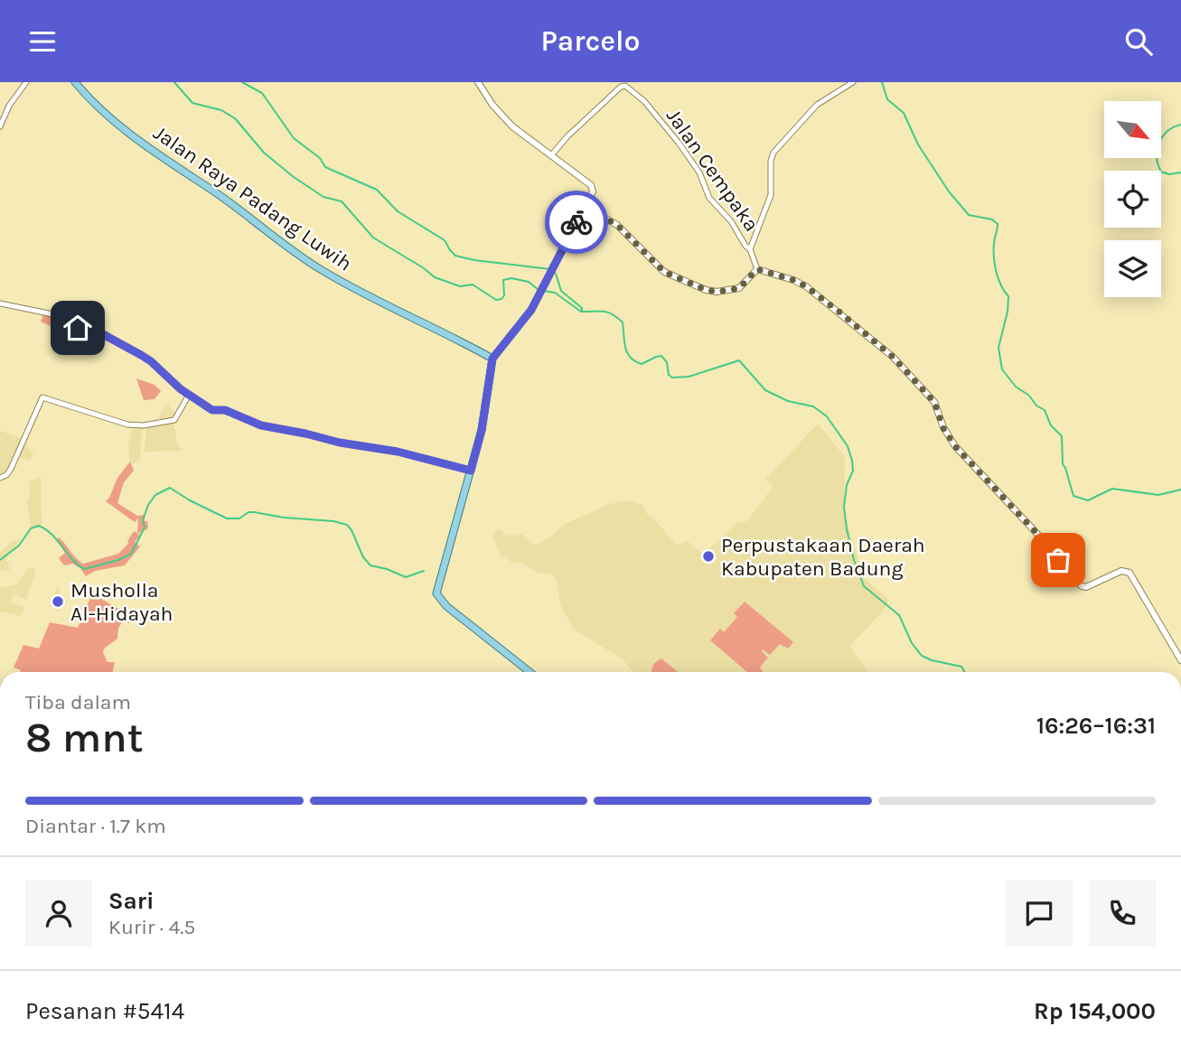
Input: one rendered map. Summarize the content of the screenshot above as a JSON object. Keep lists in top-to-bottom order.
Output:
{
  "streets": {
    "main road": ["Jalan Raya Padang Luwih"],
    "street": ["Jalan Cempaka"]
  },
  "places": ["Perpustakaan Daerah Kabupaten Badung", "Musholla Al-Hidayah"],
  "north": "bottom right",
  "page": {
    "header": "Parcelo",
    "heading": ["8 mnt", "Tiba dalam", "16:26–16:31"],
    "panel": [
      "Sari",
      "Kurir · 4.5",
      "Pesanan #5414",
      "Rp 154,000"
    ],
    "bar": "Diantar · 1.7 km"
  }
}
